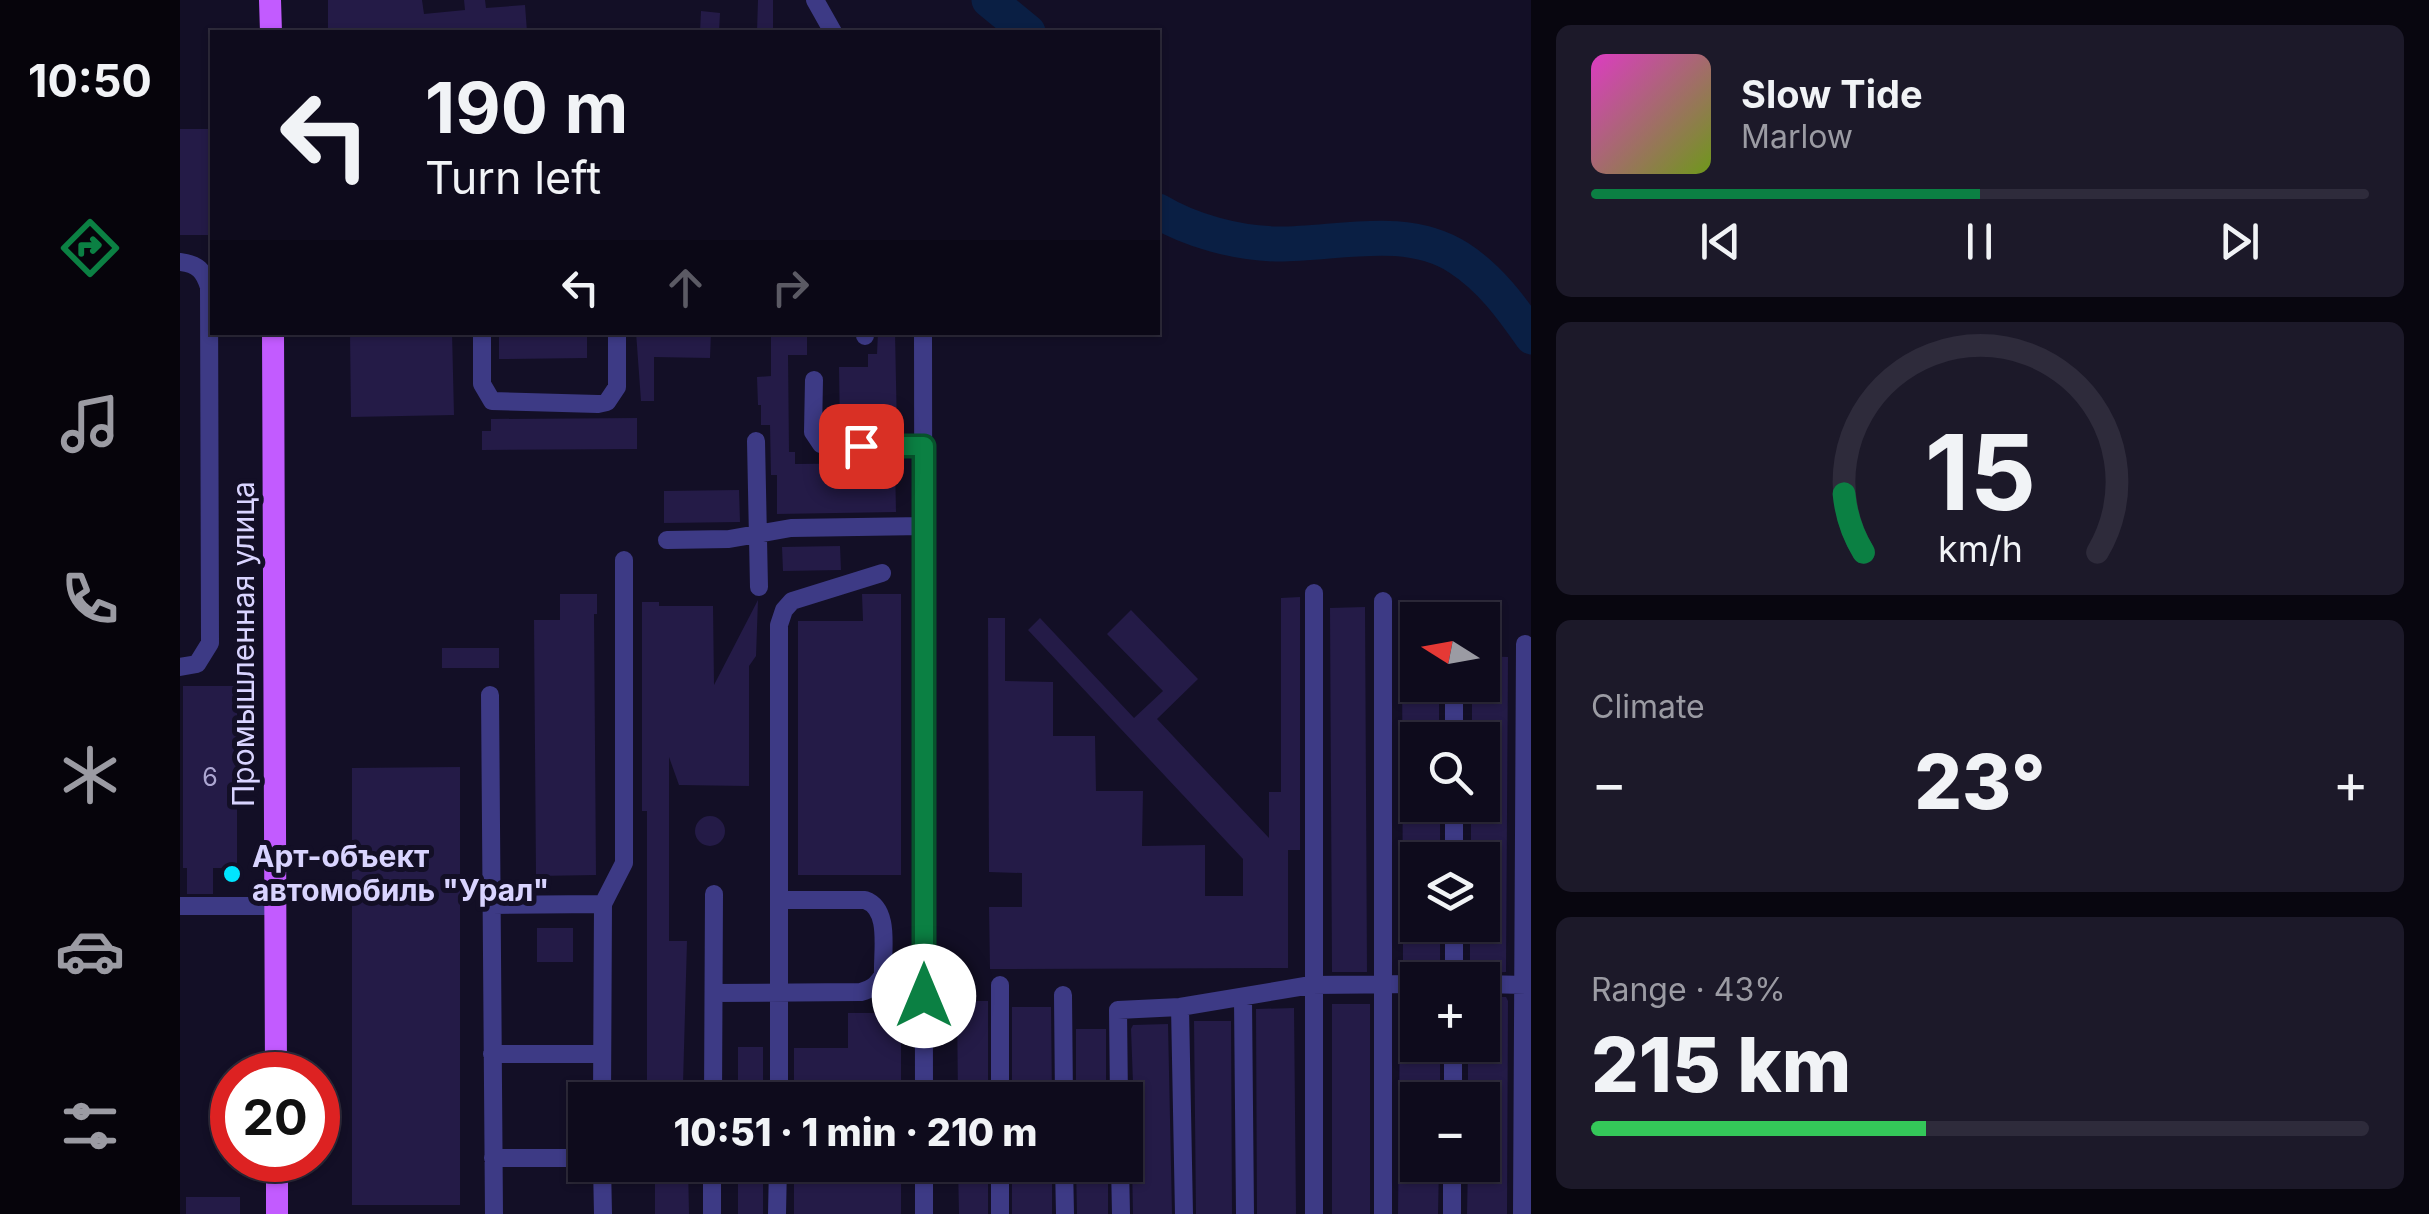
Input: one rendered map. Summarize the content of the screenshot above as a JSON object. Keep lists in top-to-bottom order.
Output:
{
  "streets": {
    "main road": ["Промышленная улица"]
  },
  "places": ["Арт-объект автомобиль \"Урал\""],
  "house_numbers": ["6"],
  "north": "left",
  "page": {
    "tabs": "10:50",
    "turn": ["190 m", "Turn left"],
    "song": ["Slow Tide", "Marlow"],
    "map_buttons": ["+", "−"],
    "tile": [
      "Climate",
      ["Range · 43%", "215 km"]
    ],
    "heat": ["−", "23°", "+"],
    "limit": "20",
    "trip": "10:51 · 1 min · 210 m",
    "gauge": ["15", "km/h"]
  }
}
